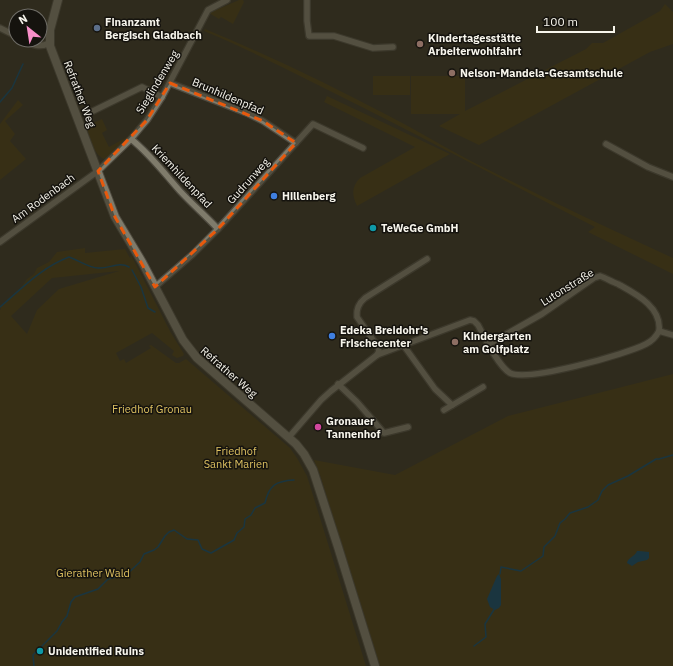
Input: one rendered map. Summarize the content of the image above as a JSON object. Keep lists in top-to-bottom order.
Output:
{
  "streets": {
    "main road": ["Refrather Weg"],
    "street": [
      "Sieglindenweg",
      "Brunhildenpfad",
      "Kriemhildenpfad",
      "Gudrunweg",
      "Am Rodenbach",
      "Lutonstraße"
    ]
  },
  "crossings": [
    ["Sieglindenweg", "Refrather Weg"],
    ["Sieglindenweg", "Brunhildenpfad"],
    ["Sieglindenweg", "Kriemhildenpfad"],
    ["Sieglindenweg", "Am Rodenbach"],
    ["Refrather Weg", "Gudrunweg"],
    ["Refrather Weg", "Am Rodenbach"],
    ["Brunhildenpfad", "Gudrunweg"],
    ["Kriemhildenpfad", "Gudrunweg"]
  ],
  "parks": ["Friedhof Gronau", "Friedhof Sankt Marien", "Gierather Wald"],
  "places": [
    "Finanzamt Bergisch Gladbach",
    "Kindertagesstätte Arbeiterwohlfahrt",
    "Nelson-Mandela-Gesamtschule",
    "Hillenberg",
    "TeWeGe GmbH",
    "Edeka Breidohr's Frischecenter",
    "Kindergarten am Golfplatz",
    "Gronauer Tannenhof",
    "Unidentified Ruins"
  ],
  "scale_bar": "100 m",
  "north": "top left"
}
